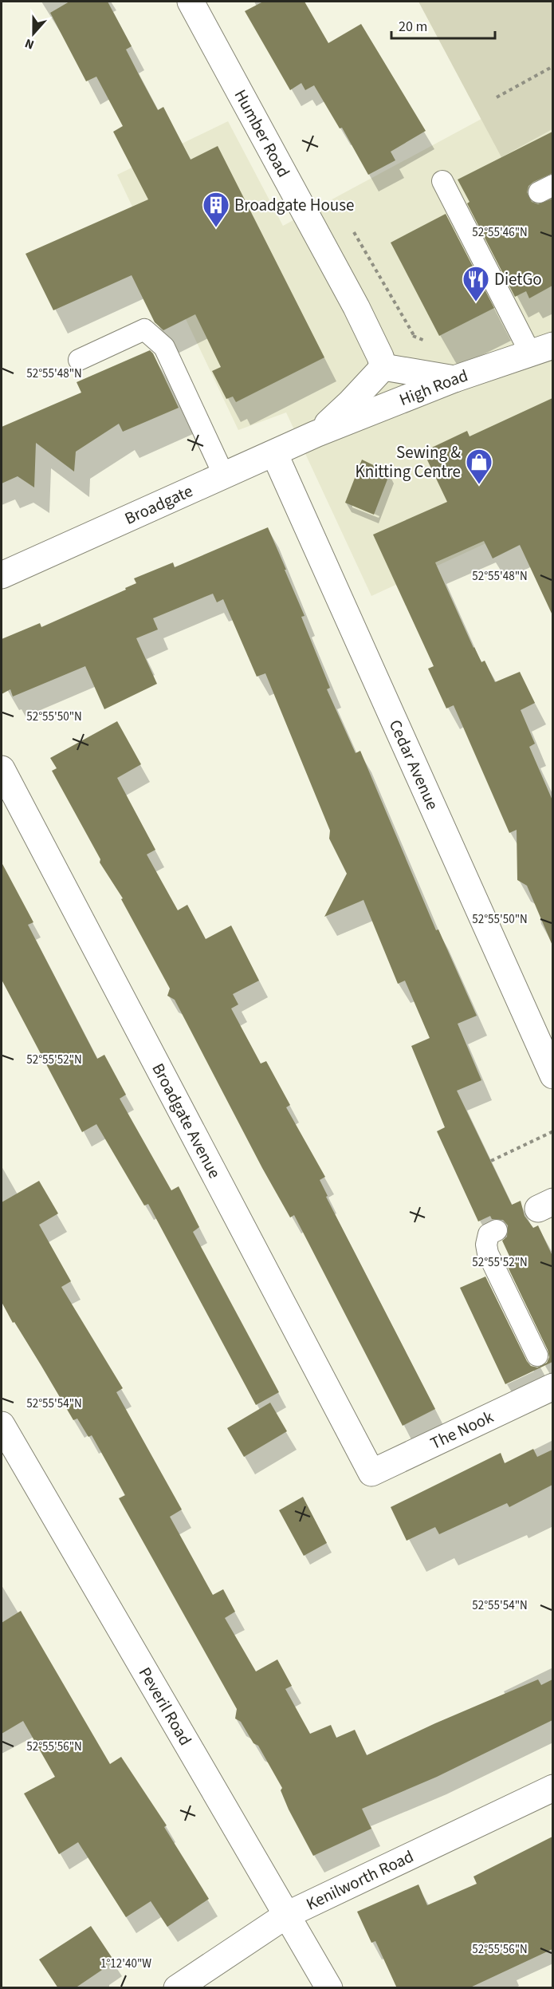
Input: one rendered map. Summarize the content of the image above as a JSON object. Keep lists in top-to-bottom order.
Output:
{
  "streets": {
    "street": [
      "Humber Road",
      "High Road",
      "Broadgate",
      "Cedar Avenue",
      "Broadgate Avenue",
      "The Nook",
      "Peveril Road",
      "Kenilworth Road"
    ]
  },
  "crossings": [
    ["High Road", "Broadgate"],
    ["Broadgate", "Cedar Avenue"],
    ["Broadgate Avenue", "The Nook"],
    ["Peveril Road", "Kenilworth Road"]
  ],
  "places": {
    "building": ["Broadgate House"],
    "restaurant": ["DietGo"],
    "shop": ["Sewing & Knitting Centre"]
  },
  "scale_bar": "20 m",
  "north": "bottom",
  "coordinates": [
    "52°55'46\"N",
    "52°55'48\"N",
    "52°55'50\"N",
    "52°55'52\"N",
    "52°55'54\"N",
    "52°55'56\"N",
    "1°12'40\"W"
  ]
}
